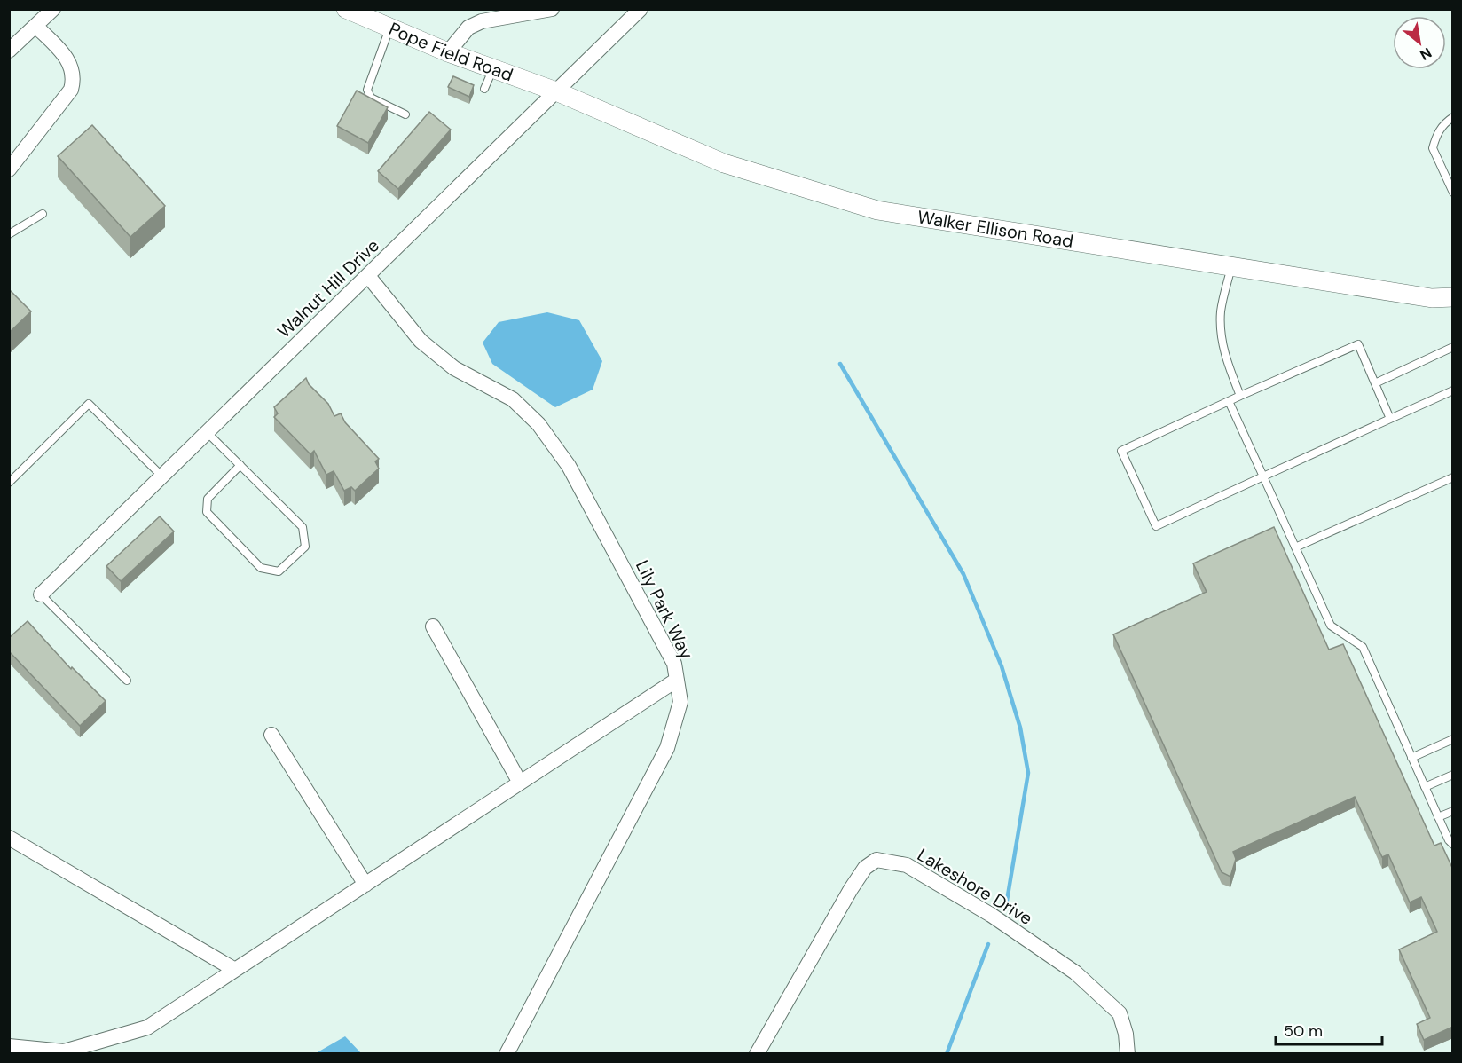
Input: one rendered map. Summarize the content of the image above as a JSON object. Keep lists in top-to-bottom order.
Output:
{
  "streets": {
    "street": [
      "Pope Field Road",
      "Walker Ellison Road",
      "Walnut Hill Drive",
      "Lily Park Way",
      "Lakeshore Drive"
    ]
  },
  "crossings": [
    ["Pope Field Road", "Walker Ellison Road"],
    ["Pope Field Road", "Walnut Hill Drive"],
    ["Walker Ellison Road", "Walnut Hill Drive"],
    ["Walnut Hill Drive", "Lily Park Way"]
  ],
  "scale_bar": "50 m",
  "north": "bottom right"
}
